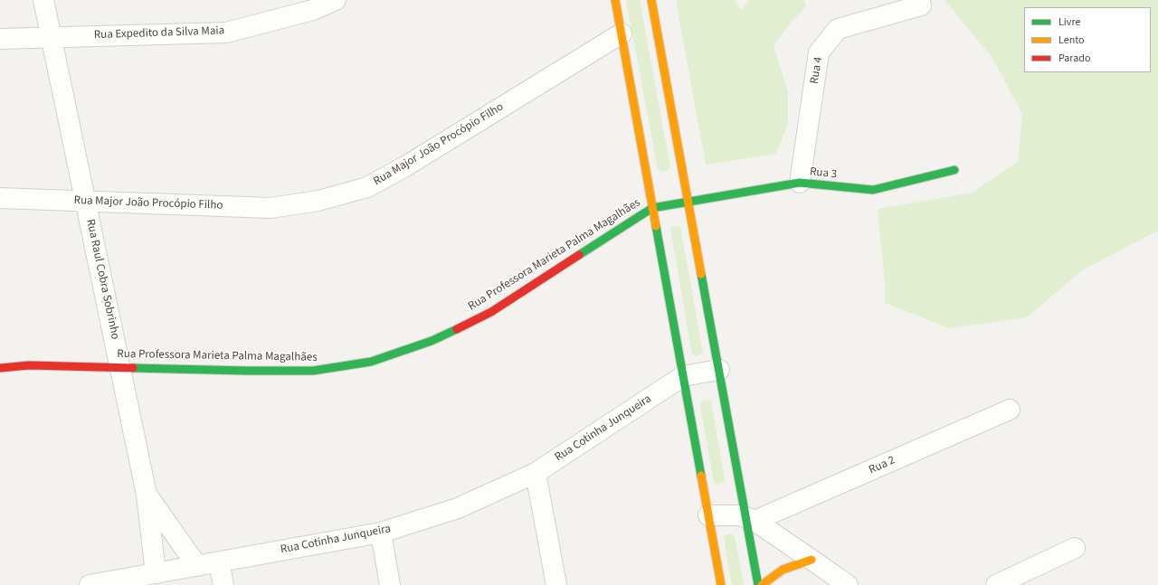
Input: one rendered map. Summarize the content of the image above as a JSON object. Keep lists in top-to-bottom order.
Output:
{
  "streets": {
    "street": [
      "Rua Expedito da Silva Maia",
      "Rua 4",
      "Rua Major João Procópio Filho",
      "Rua 3",
      "Rua Professora Marieta Palma Magalhães",
      "Rua Raul Cobra Sobrinho",
      "Rua Cotinha Junqueira",
      "Rua 2"
    ]
  },
  "crossings": [
    ["Rua Expedito da Silva Maia", "Rua Raul Cobra Sobrinho"],
    ["Rua 4", "Rua 3"],
    ["Rua Major João Procópio Filho", "Rua Raul Cobra Sobrinho"],
    ["Rua 3", "Rua Professora Marieta Palma Magalhães"],
    ["Rua Professora Marieta Palma Magalhães", "Rua Raul Cobra Sobrinho"],
    ["Rua Raul Cobra Sobrinho", "Rua Cotinha Junqueira"]
  ],
  "legend": ["Livre", "Lento", "Parado"]
}
